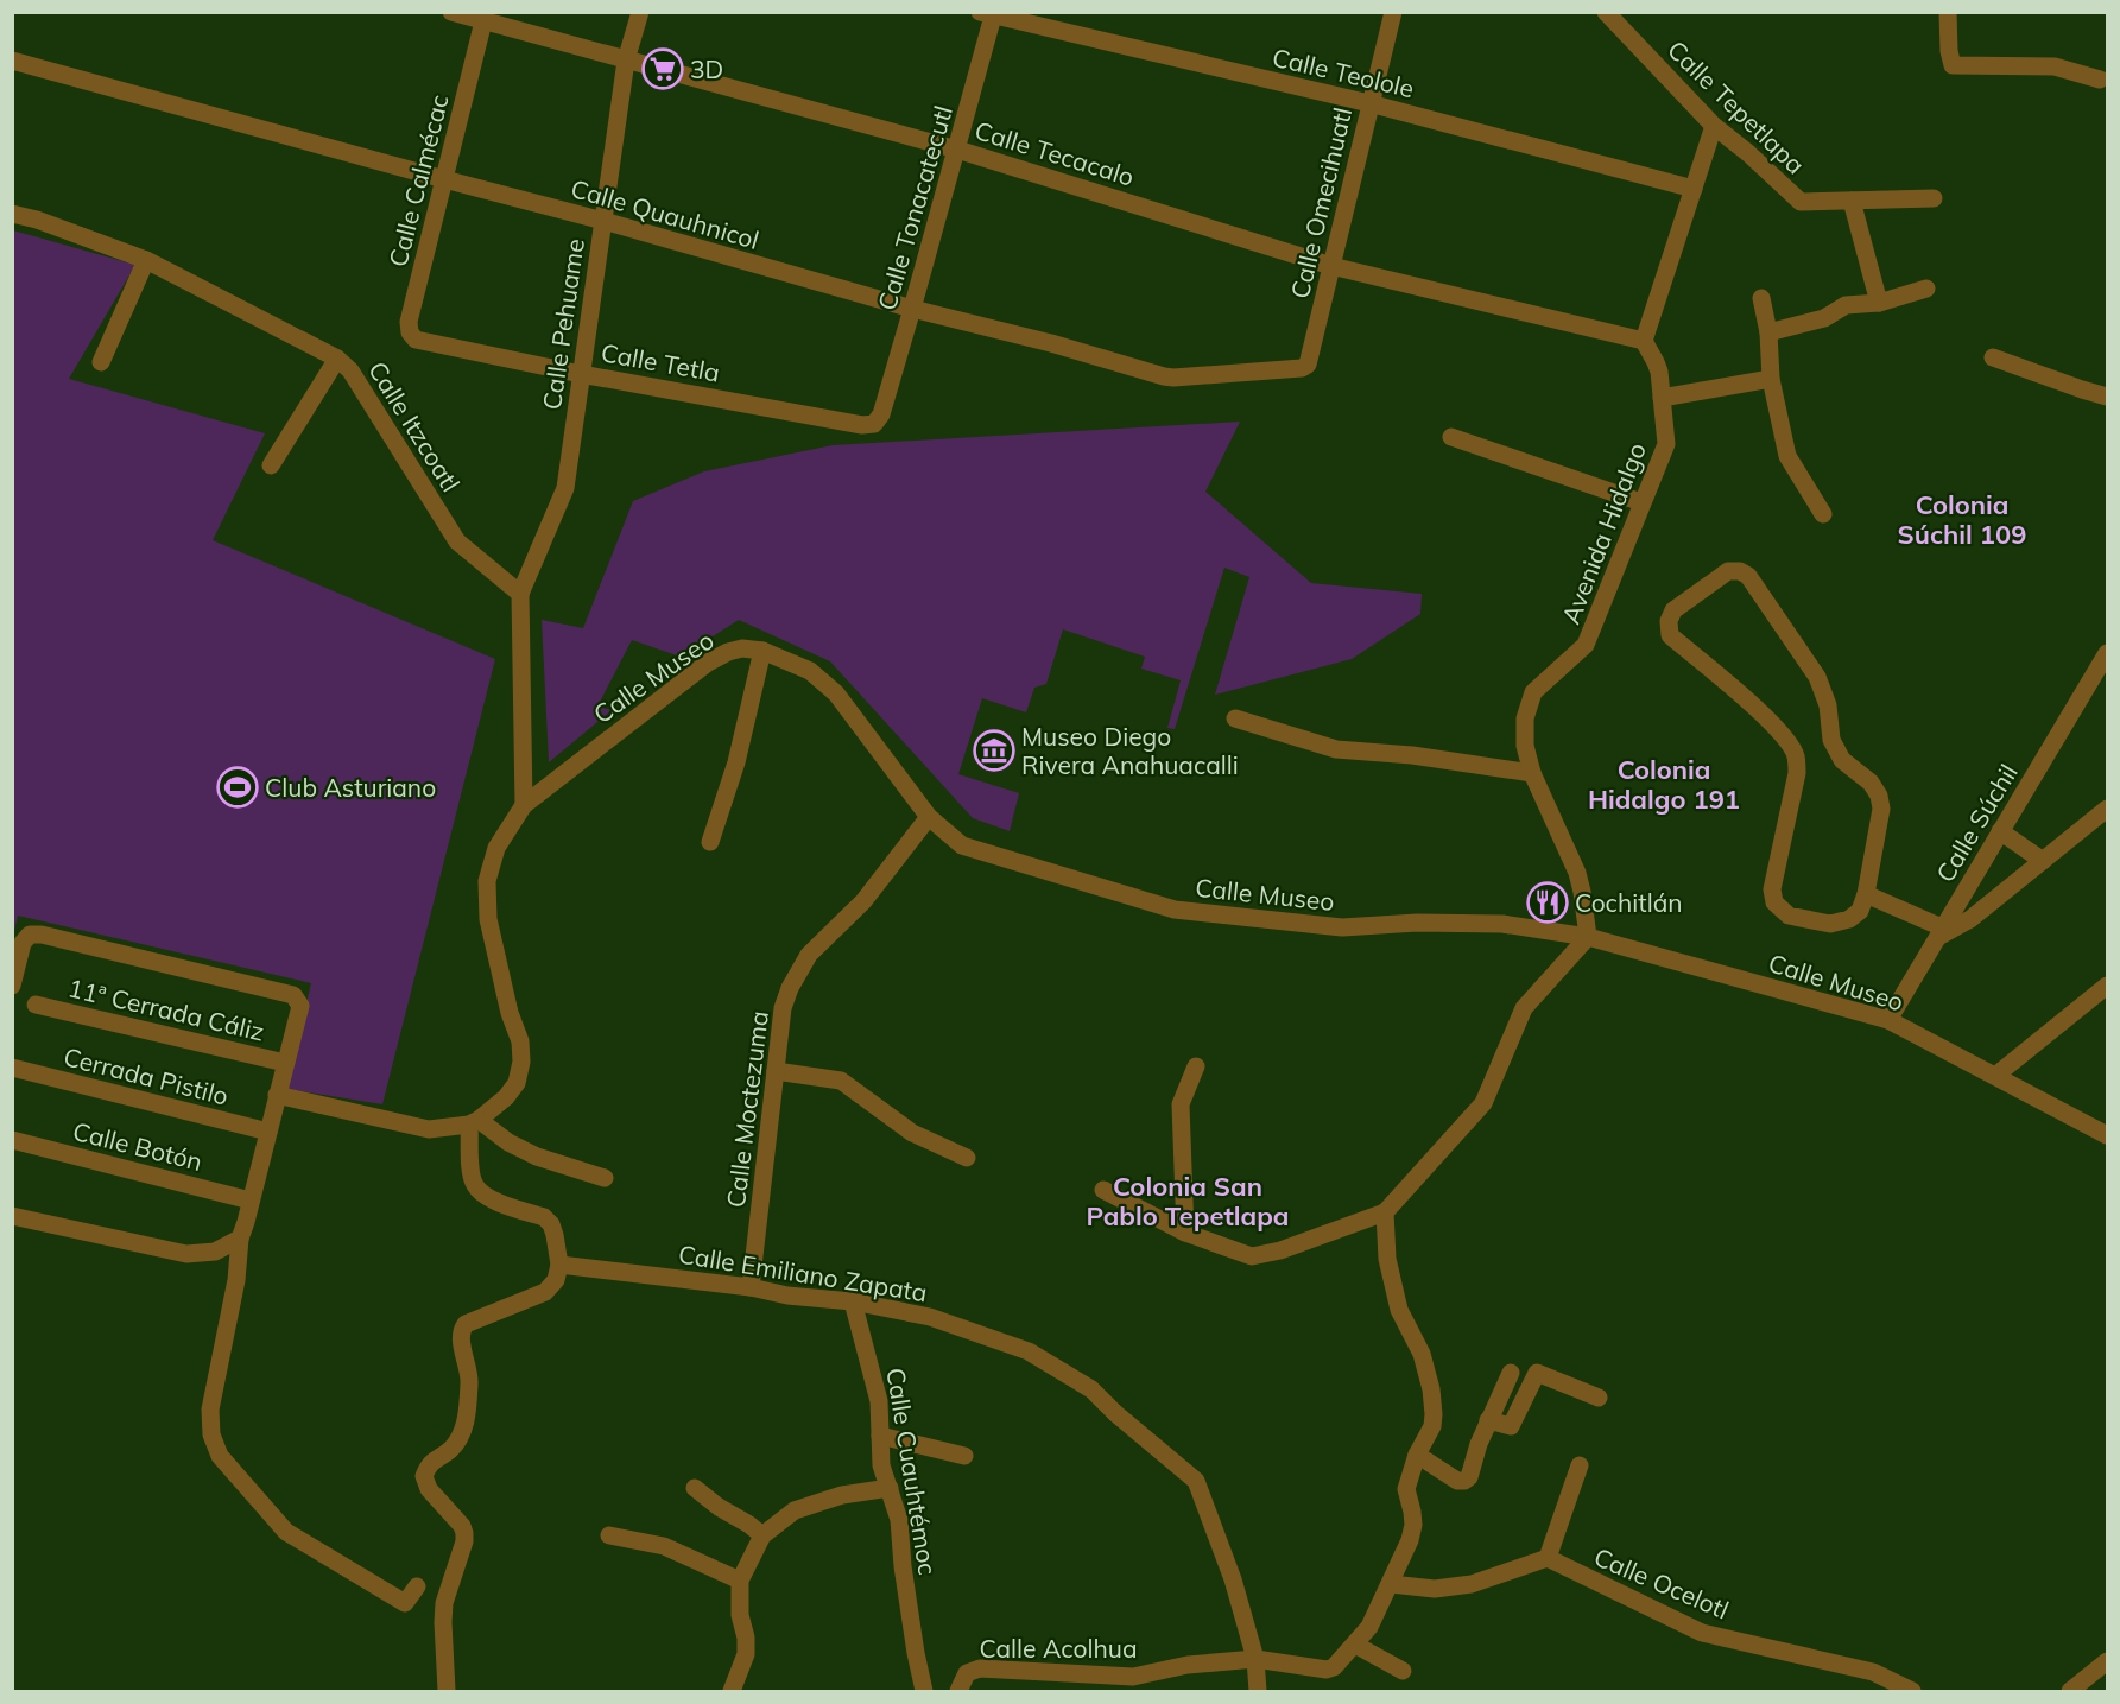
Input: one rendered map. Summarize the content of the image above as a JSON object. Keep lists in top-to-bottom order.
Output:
{
  "streets": {
    "street": [
      "Calle Teolole",
      "Calle Tepetlapa",
      "Calle Tecacalo",
      "Calle Calmécac",
      "Calle Omecihuatl",
      "Calle Tonacatecutl",
      "Calle Quauhnicol",
      "Calle Pehuame",
      "Calle Tetla",
      "Calle Itzcoatl",
      "Avenida Hidalgo",
      "Calle Museo",
      "Calle Súchil",
      "11ª Cerrada Cáliz",
      "Cerrada Pistilo",
      "Calle Moctezuma",
      "Calle Botón",
      "Calle Emiliano Zapata",
      "Calle Cuauhtémoc",
      "Calle Ocelotl",
      "Calle Acolhua"
    ]
  },
  "crossings": [
    ["Calle Teolole", "Calle Omecihuatl"],
    ["Calle Teolole", "Calle Tonacatecutl"],
    ["Calle Tecacalo", "Calle Calmécac"],
    ["Calle Tecacalo", "Calle Omecihuatl"],
    ["Calle Tecacalo", "Calle Tonacatecutl"],
    ["Calle Tecacalo", "Calle Pehuame"],
    ["Calle Tecacalo", "Avenida Hidalgo"],
    ["Calle Calmécac", "Calle Quauhnicol"],
    ["Calle Calmécac", "Calle Tetla"],
    ["Calle Omecihuatl", "Calle Quauhnicol"],
    ["Calle Tonacatecutl", "Calle Quauhnicol"],
    ["Calle Tonacatecutl", "Calle Tetla"],
    ["Calle Quauhnicol", "Calle Pehuame"],
    ["Calle Pehuame", "Calle Tetla"],
    ["Calle Pehuame", "Calle Itzcoatl"],
    ["Avenida Hidalgo", "Calle Museo"],
    ["Calle Museo", "Calle Súchil"],
    ["Calle Museo", "Calle Moctezuma"],
    ["Calle Moctezuma", "Calle Emiliano Zapata"],
    ["Calle Emiliano Zapata", "Calle Cuauhtémoc"],
    ["Calle Emiliano Zapata", "Calle Acolhua"]
  ],
  "districts": ["Colonia Súchil 109", "Colonia Hidalgo 191", "Colonia San Pablo Tepetlapa"],
  "places": {
    "supermarket": ["3D"],
    "museum": ["Museo Diego Rivera Anahuacalli"],
    "sports": ["Club Asturiano"],
    "restaurant": ["Cochitlán"]
  }
}
